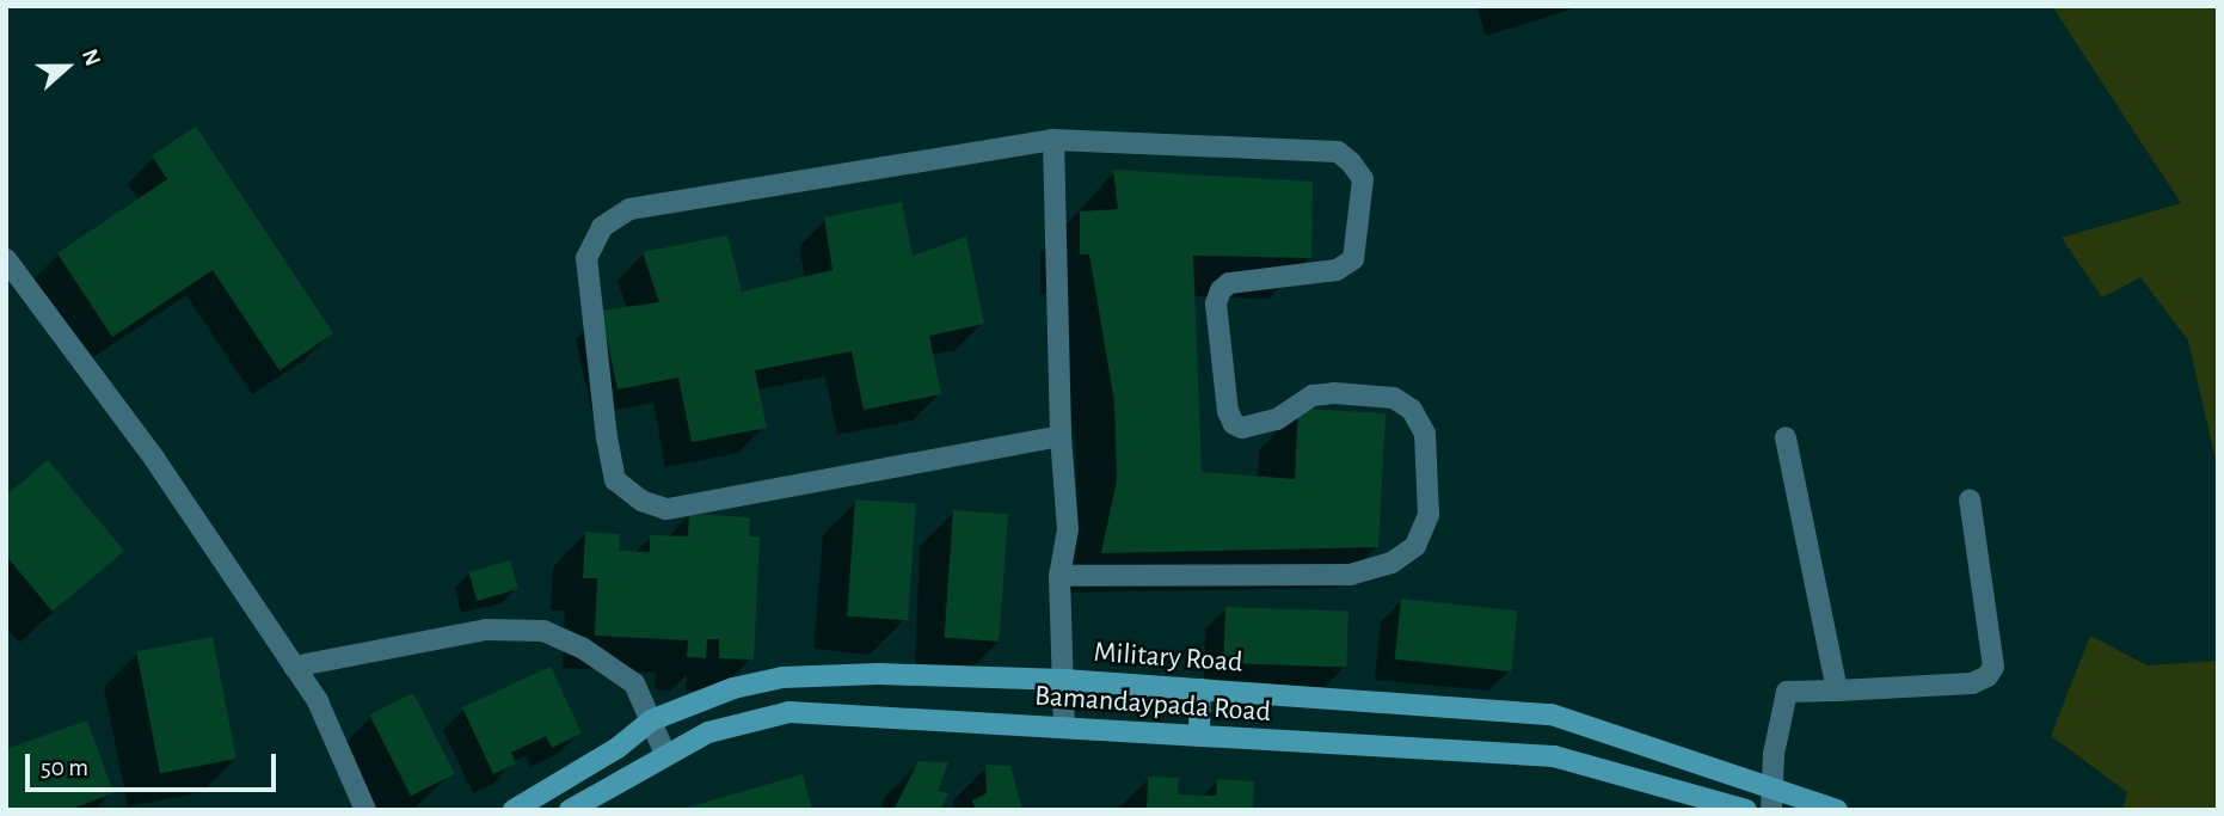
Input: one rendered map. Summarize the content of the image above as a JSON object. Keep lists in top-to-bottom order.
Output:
{
  "streets": {
    "street": ["Military Road", "Bamandaypada Road"]
  },
  "scale_bar": "50 m",
  "north": "right"
}
